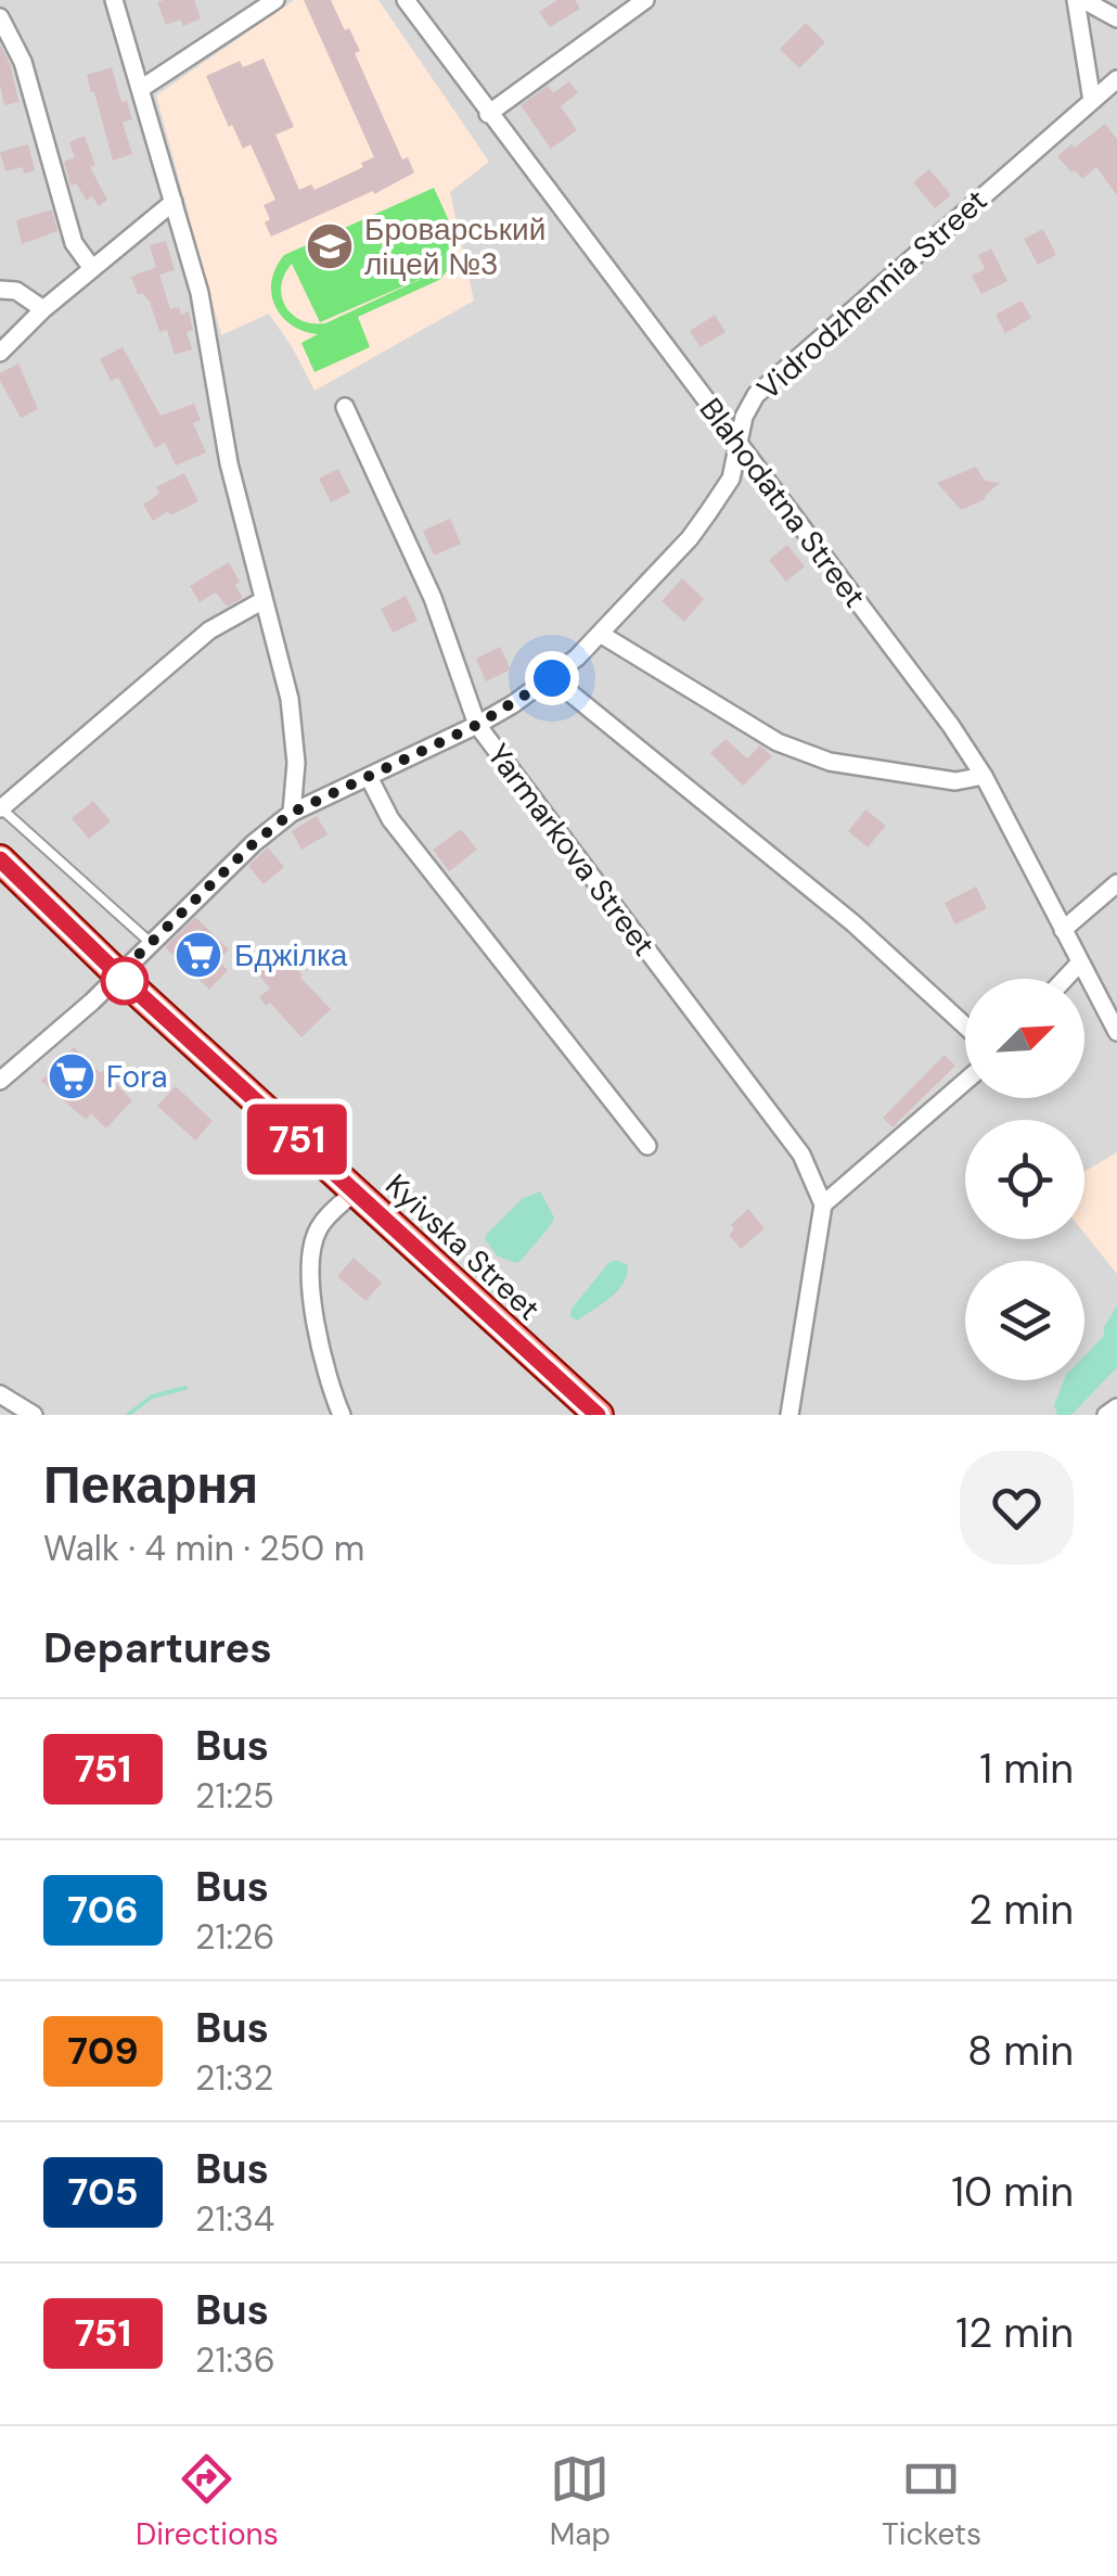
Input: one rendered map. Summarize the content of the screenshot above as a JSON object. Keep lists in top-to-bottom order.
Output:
{
  "streets": {
    "main road": ["Kyivska Street"],
    "street": ["Vidrodzhennia Street", "Blahodatna Street", "Yarmarkova Street"]
  },
  "crossings": [
    ["Vidrodzhennia Street", "Blahodatna Street"],
    ["Vidrodzhennia Street", "Yarmarkova Street"],
    ["Vidrodzhennia Street", "Kyivska Street"]
  ],
  "places": {
    "school or university": ["Броварський ліцей №3"],
    "supermarket": ["Бджілка", "Fora"]
  },
  "lines": ["bus line 751"],
  "north": "top right",
  "page": {
    "on_map": "751",
    "heading": [
      ["Пекарня", "Walk · 4 min · 250 m"],
      "Departures"
    ],
    "list": [
      {
        "mark": "751",
        "name": "Bus",
        "note": "21:25",
        "value": "1 min"
      },
      {
        "mark": "706",
        "name": "Bus",
        "note": "21:26",
        "value": "2 min"
      },
      {
        "mark": "709",
        "name": "Bus",
        "note": "21:32",
        "value": "8 min"
      },
      {
        "mark": "705",
        "name": "Bus",
        "note": "21:34",
        "value": "10 min"
      },
      {
        "mark": "751",
        "name": "Bus",
        "note": "21:36",
        "value": "12 min"
      }
    ],
    "tabs": ["Directions", "Map", "Tickets"]
  }
}
